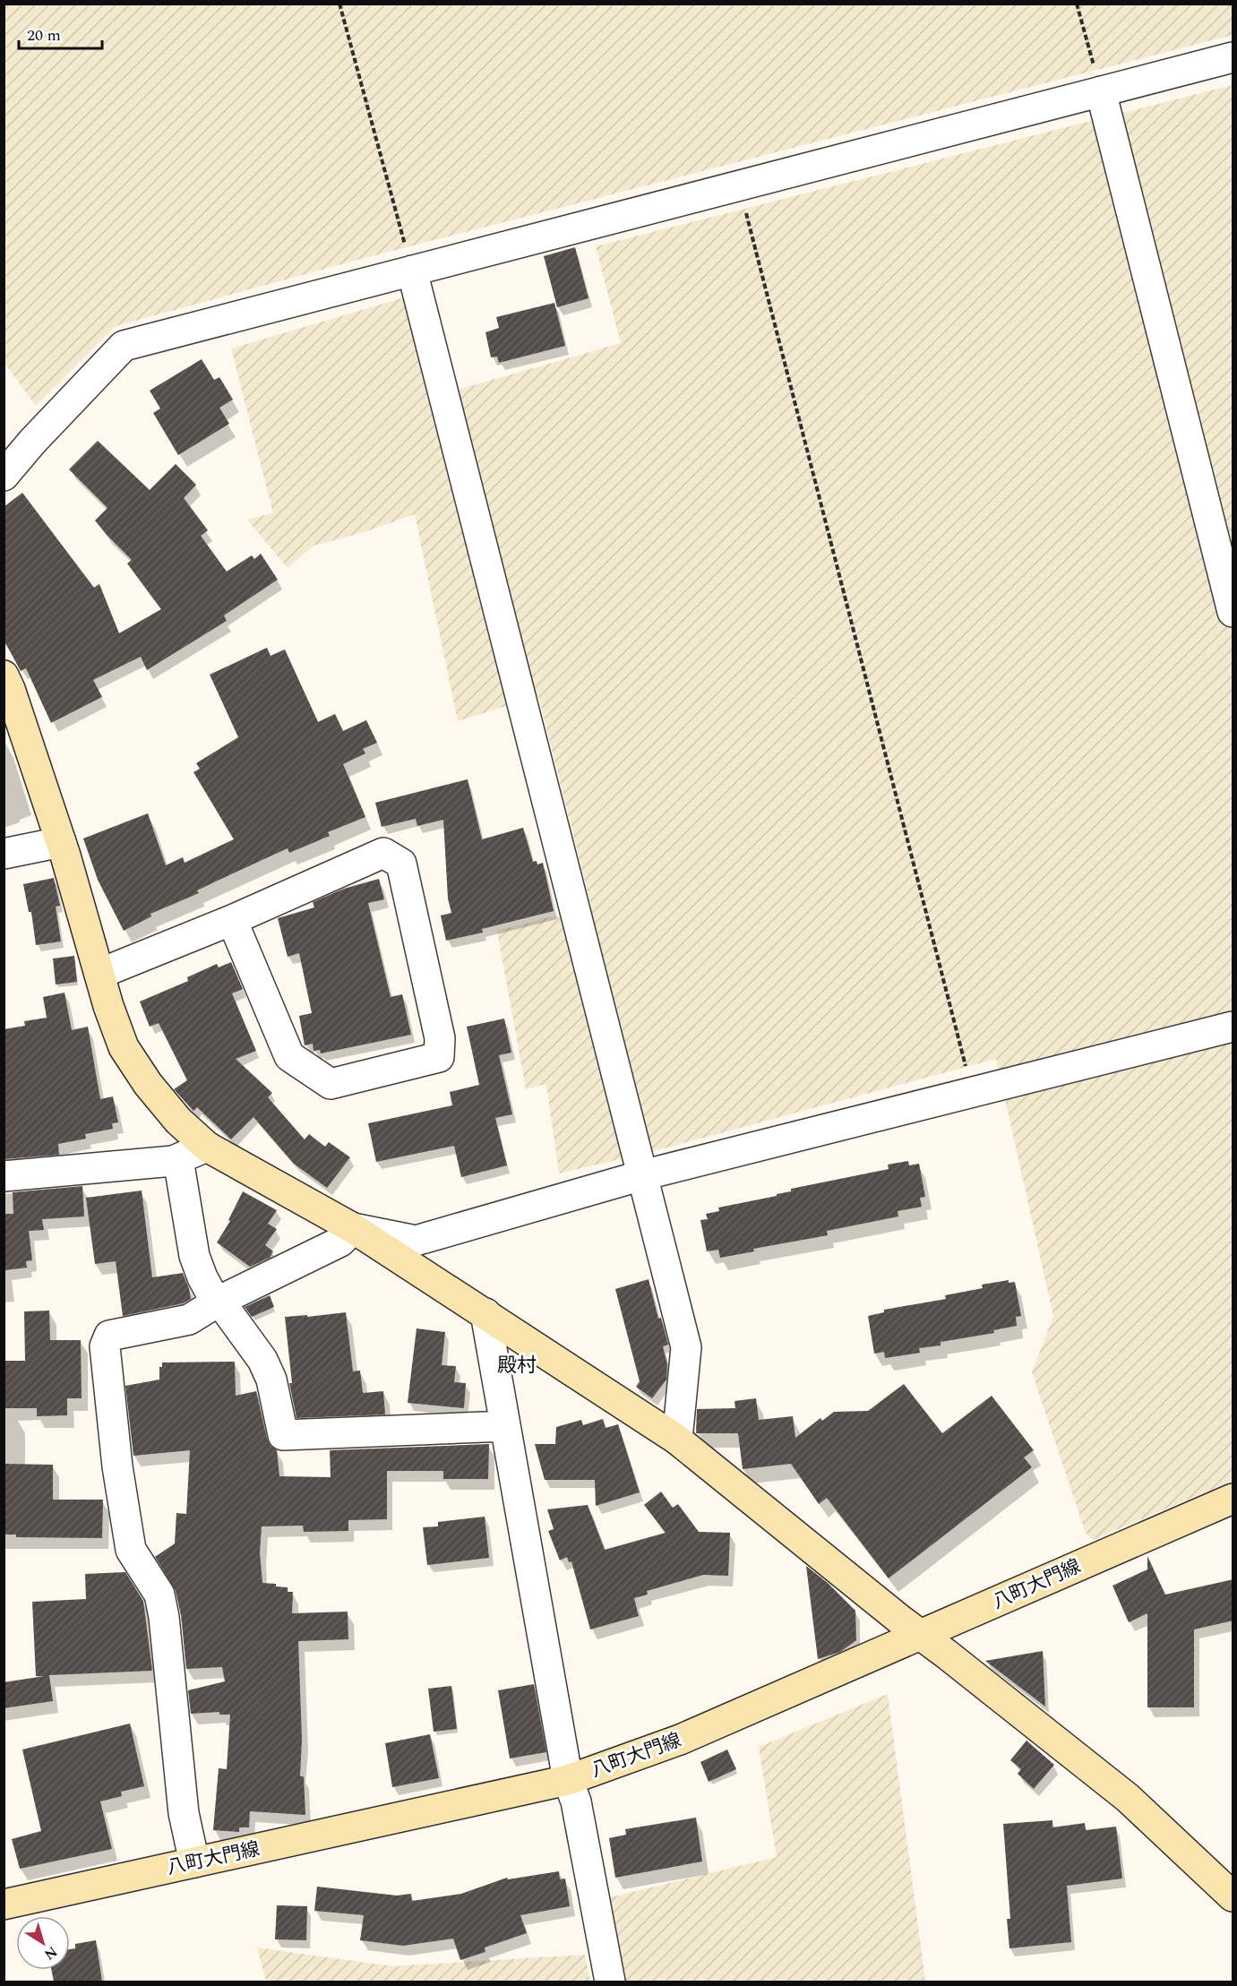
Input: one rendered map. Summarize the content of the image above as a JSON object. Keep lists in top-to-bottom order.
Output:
{
  "streets": {
    "street": ["八町大門線"]
  },
  "districts": ["殿村"],
  "scale_bar": "20 m",
  "north": "bottom right"
}
